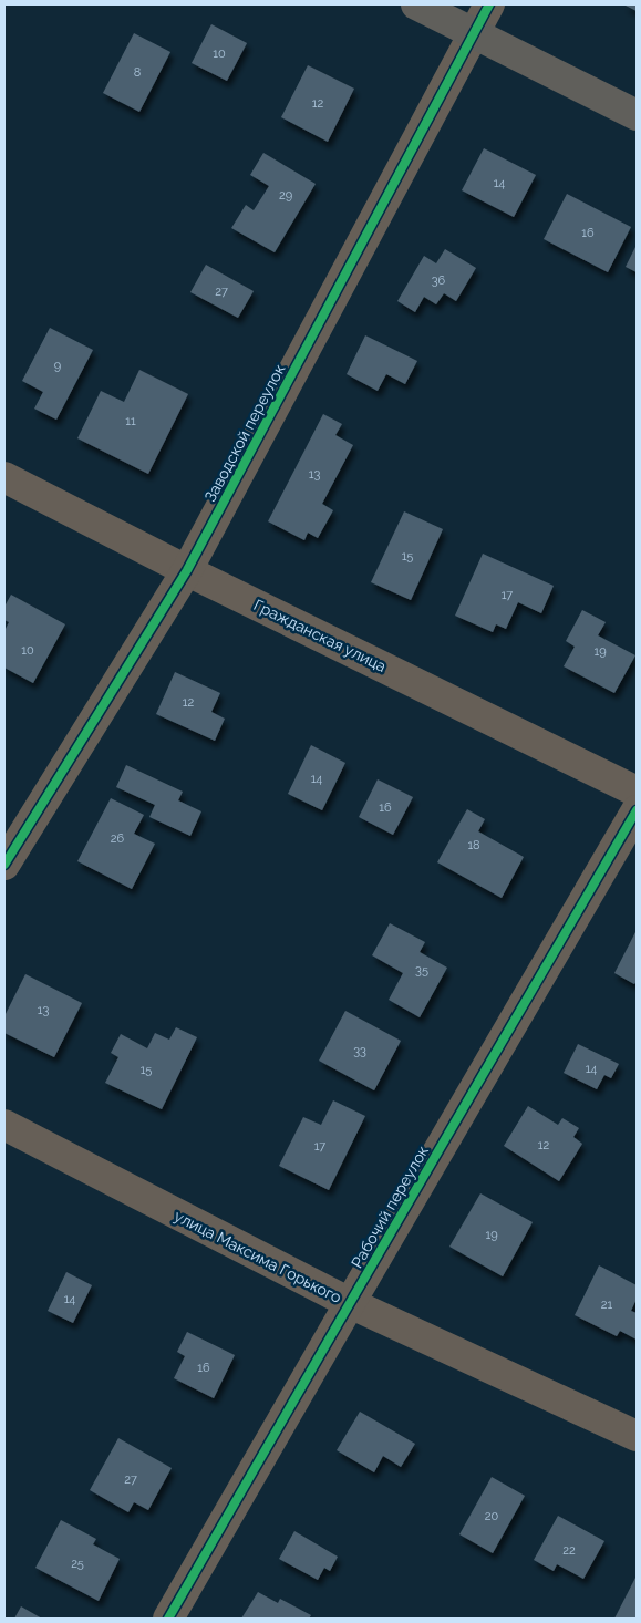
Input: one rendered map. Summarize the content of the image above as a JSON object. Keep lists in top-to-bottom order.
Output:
{
  "streets": {
    "street": [
      "Заводской переулок",
      "Гражданская улица",
      "Рабочий переулок",
      "улица Максима Горького"
    ]
  },
  "crossings": [
    ["Заводской переулок", "Гражданская улица"],
    ["Рабочий переулок", "улица Максима Горького"]
  ],
  "house_numbers": [
    "10",
    "8",
    "12",
    "14",
    "29",
    "16",
    "36",
    "27",
    "9",
    "11",
    "13",
    "15",
    "17",
    "10",
    "19",
    "12",
    "14",
    "16",
    "26",
    "18",
    "35",
    "13",
    "33",
    "14",
    "15",
    "12",
    "17",
    "19",
    "14",
    "21",
    "16",
    "27",
    "20",
    "22",
    "25"
  ]
}
